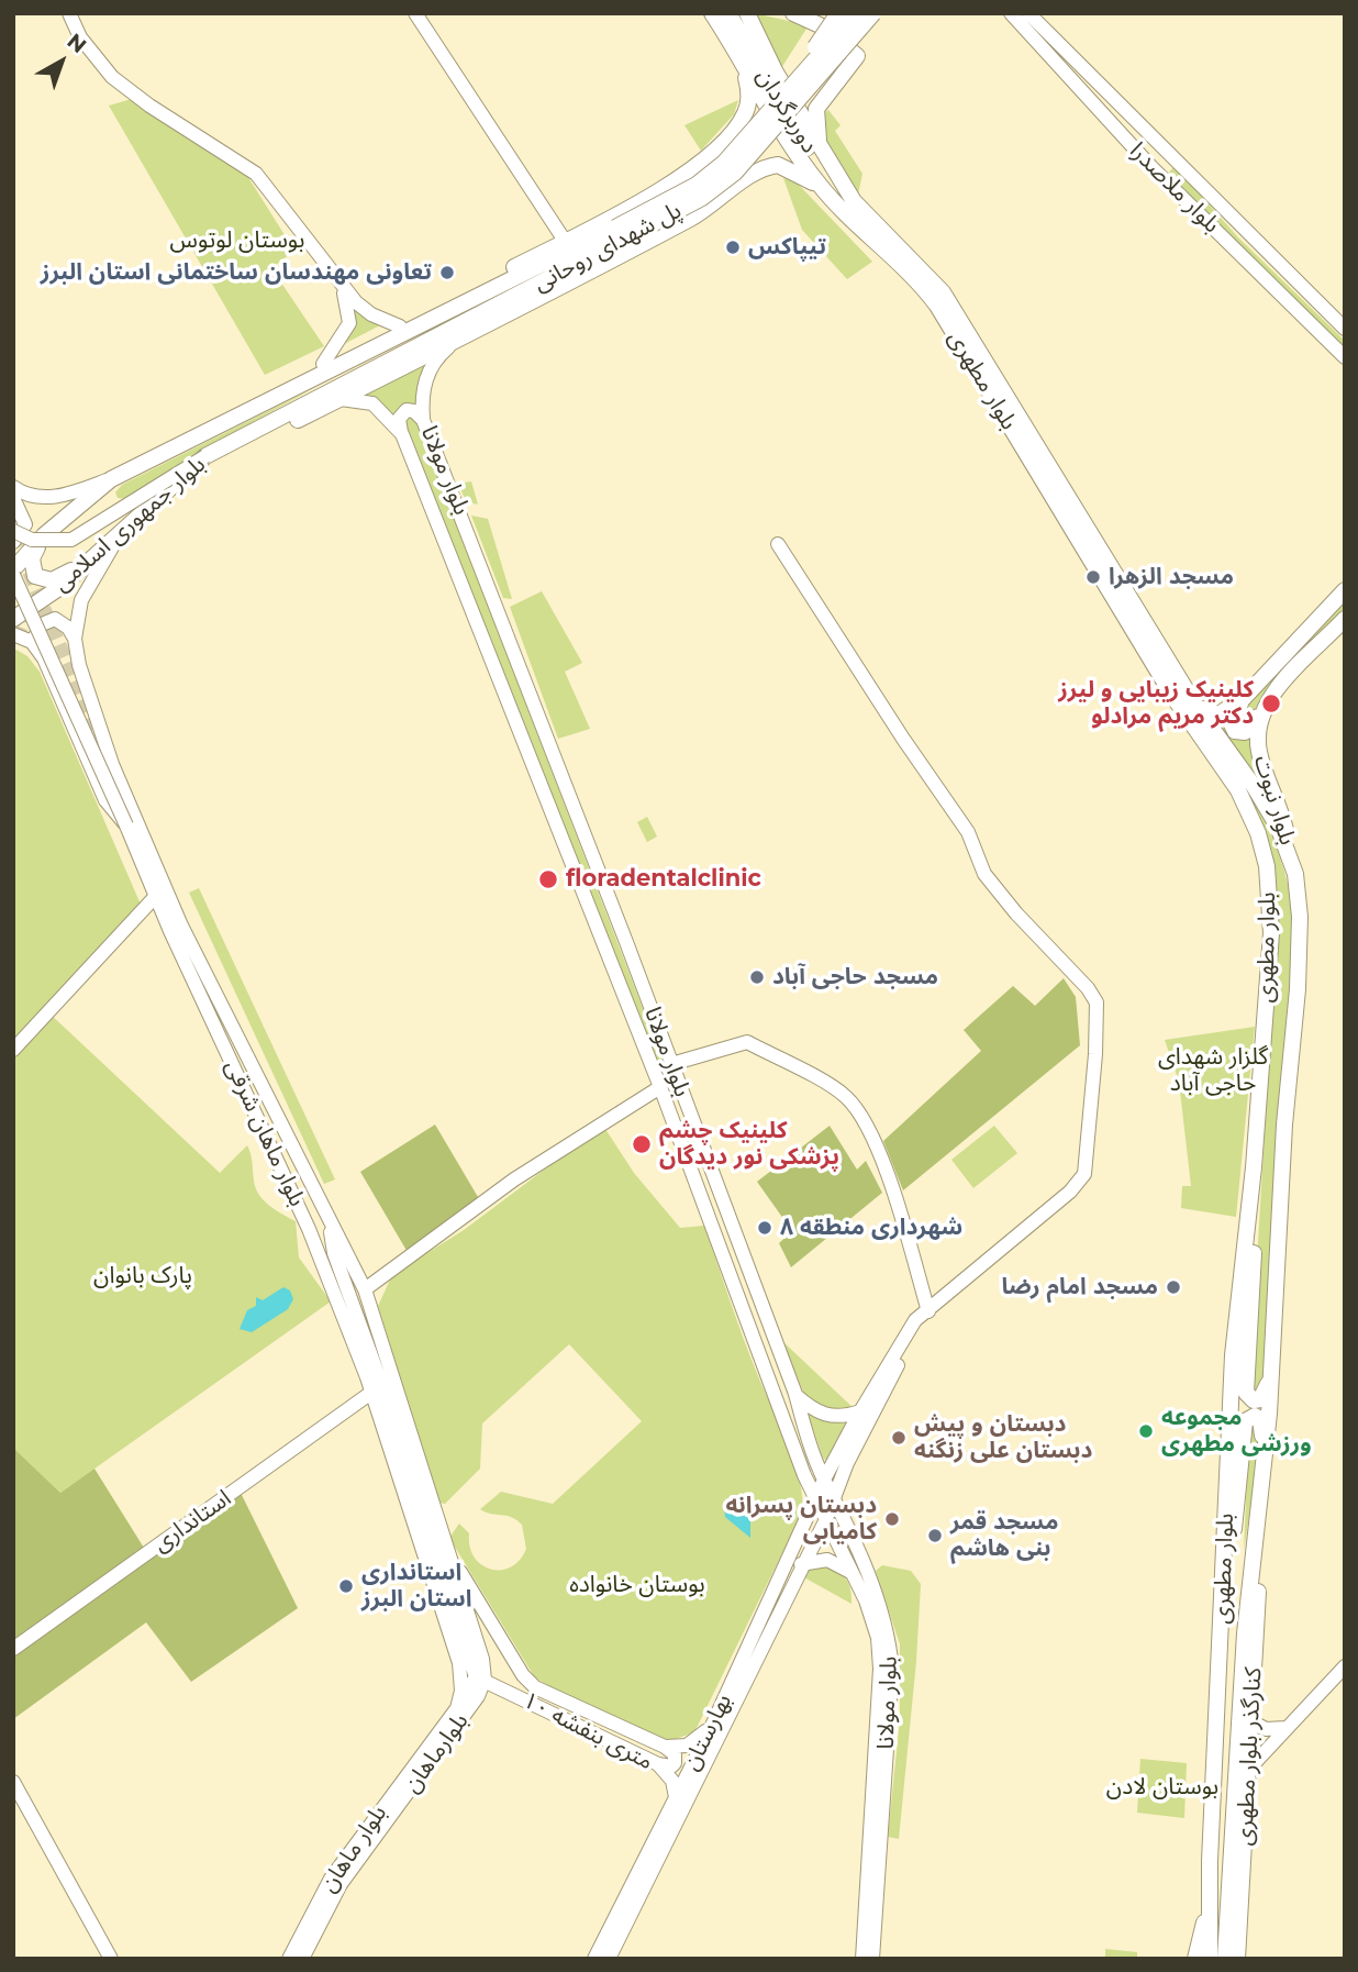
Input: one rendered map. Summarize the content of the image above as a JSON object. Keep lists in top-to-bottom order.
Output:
{
  "streets": {
    "main road": [
      "دوربرگردان",
      "بلوار ملاصدرا",
      "پل شهدای روحانی",
      "بلوار مطهری",
      "بلوار مولانا",
      "بلوار جمهوری اسلامی",
      "بلوار نبوت",
      "بلوار ماهان شرقی",
      "استانداری",
      "۱۰ متری بنفشه",
      "بهارستان",
      "بلوارماهان",
      "کنارگذر بلوار مطهری",
      "بلوار ماهان"
    ]
  },
  "crossings": [
    ["دوربرگردان", "بلوار مطهری"],
    ["پل شهدای روحانی", "بلوار جمهوری اسلامی"],
    ["بلوار مطهری", "بلوار نبوت"],
    ["بلوار مطهری", "کنارگذر بلوار مطهری"],
    ["بلوار مولانا", "بهارستان"],
    ["بلوار جمهوری اسلامی", "بلوار ماهان شرقی"],
    ["بلوار ماهان شرقی", "استانداری"],
    ["بلوار ماهان شرقی", "۱۰ متری بنفشه"],
    ["۱۰ متری بنفشه", "بهارستان"],
    ["۱۰ متری بنفشه", "بلوارماهان"],
    ["۱۰ متری بنفشه", "بلوار ماهان"],
    ["بلوارماهان", "بلوار ماهان"]
  ],
  "parks": [
    "بوستان لوتوس",
    "گلزار شهدای حاجی آباد",
    "پارک بانوان",
    "بوستان خانواده",
    "بوستان لادن"
  ],
  "places": [
    "تیپاکس",
    "تعاونی مهندسان ساختمانی استان البرز",
    "مسجد الزهرا",
    "کلینیک زیبایی و لیرز دکتر مریم مرادلو",
    "floradentalclinic",
    "مسجد حاجی آباد",
    "کلینیک چشم پزشکی نور دیدگان",
    "شهرداری منطقه ۸",
    "مسجد امام رضا",
    "مجموعه ورزشی مطهری",
    "دبستان و پیش دبستان علی زنگنه",
    "دبستان پسرانه کامیابی",
    "مسجد قمر بنی هاشم",
    "استانداری استان البرز"
  ],
  "north": "top right"
}
